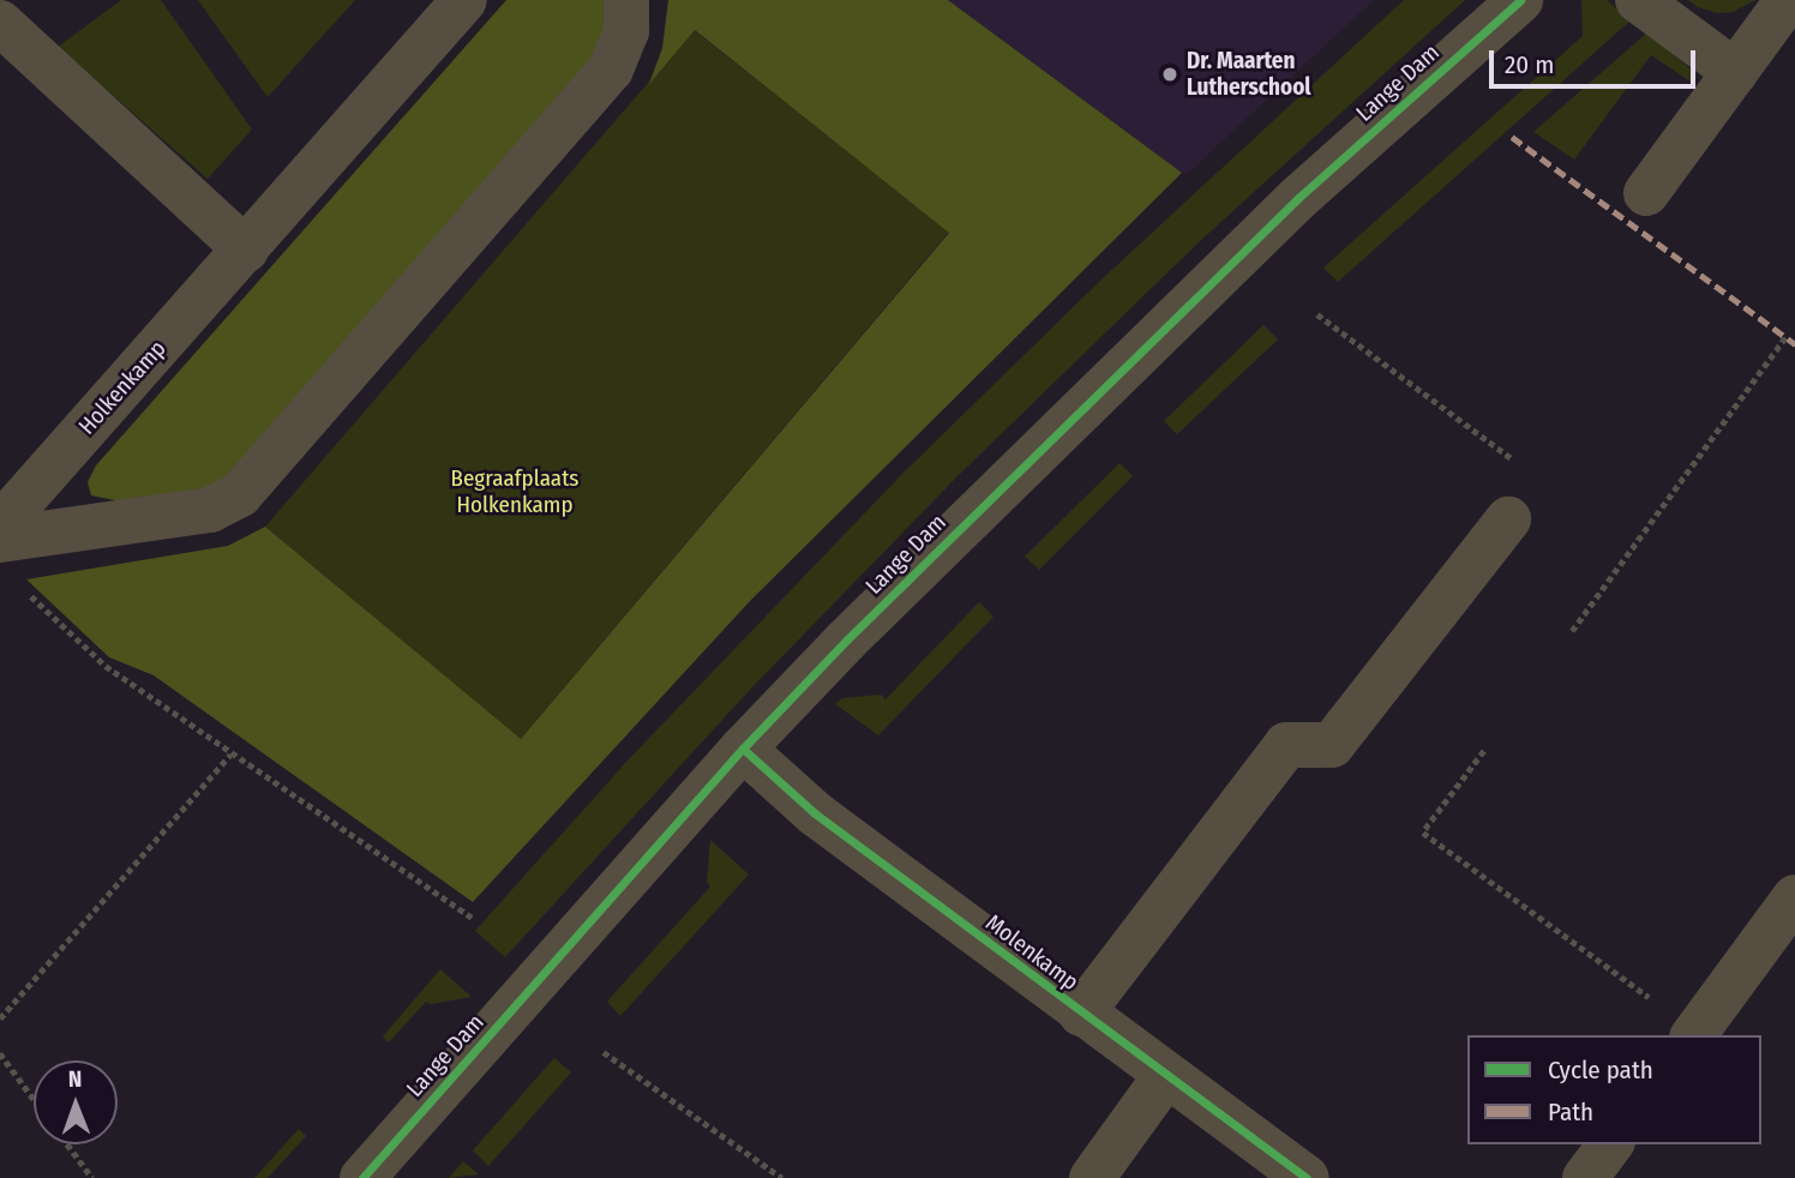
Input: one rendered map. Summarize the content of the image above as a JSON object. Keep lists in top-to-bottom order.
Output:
{
  "streets": {
    "street": ["Lange Dam", "Holkenkamp", "Molenkamp"]
  },
  "crossings": [
    ["Lange Dam", "Molenkamp"]
  ],
  "parks": ["Begraafplaats Holkenkamp"],
  "places": ["Dr. Maarten Lutherschool"],
  "legend": ["Cycle path", "Path"],
  "scale_bar": "20 m",
  "north": "top"
}
